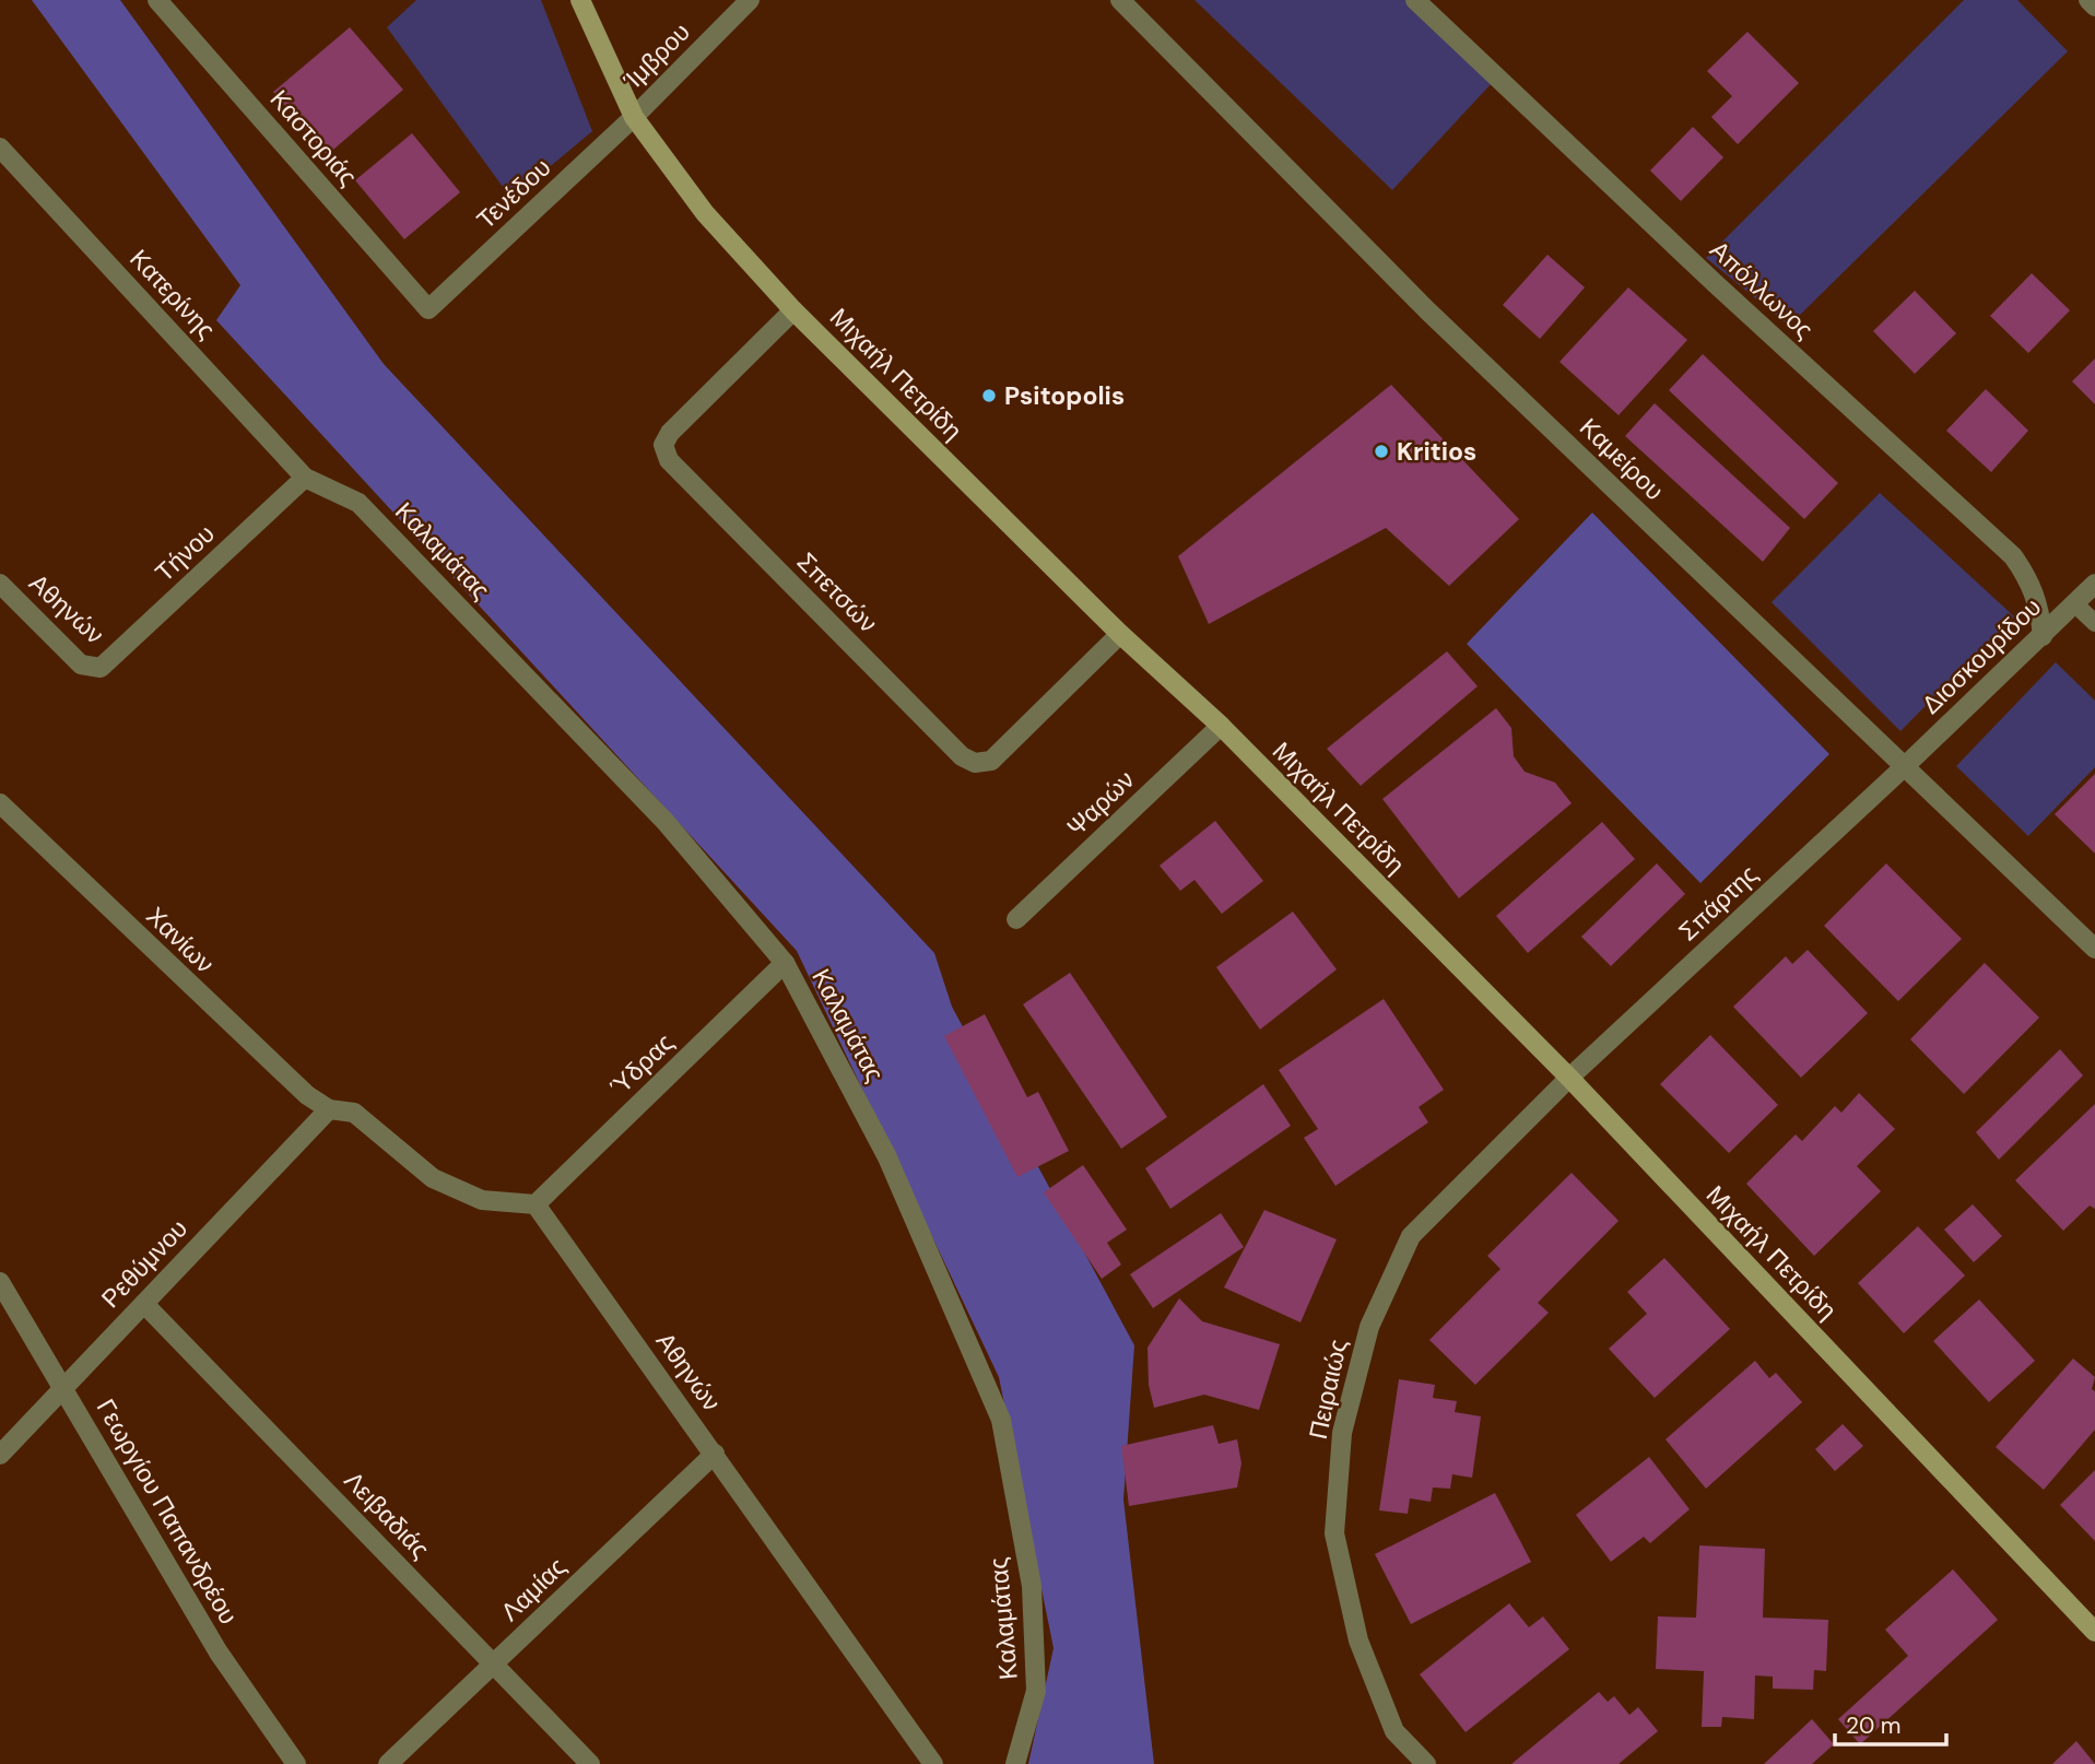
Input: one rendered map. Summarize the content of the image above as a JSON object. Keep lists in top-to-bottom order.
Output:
{
  "streets": {
    "main road": ["Μιχαήλ Πετρίδη"],
    "street": [
      "Ίμβρου",
      "Καστοριάς",
      "Τενέδου",
      "Απόλλωνος",
      "Κατερίνης",
      "Καμείρου",
      "Καλαμάτας",
      "Τήνου",
      "Σπετσών",
      "Αθηνών",
      "Διοσκουρίδου",
      "Ψαρών",
      "Σπάρτης",
      "Χανίων",
      "Ύδρας",
      "Ρεθύμνου",
      "Πειραιώς",
      "Γεωργίου Παπανδρέου",
      "Λειβαδιάς",
      "Λαμίας"
    ]
  },
  "crossings": [
    ["Ίμβρου", "Τενέδου"],
    ["Ίμβρου", "Μιχαήλ Πετρίδη"],
    ["Καστοριάς", "Τενέδου"],
    ["Τενέδου", "Μιχαήλ Πετρίδη"],
    ["Απόλλωνος", "Διοσκουρίδου"],
    ["Κατερίνης", "Καλαμάτας"],
    ["Κατερίνης", "Τήνου"],
    ["Μιχαήλ Πετρίδη", "Σπετσών"],
    ["Μιχαήλ Πετρίδη", "Ψαρών"],
    ["Μιχαήλ Πετρίδη", "Σπάρτης"],
    ["Μιχαήλ Πετρίδη", "Πειραιώς"],
    ["Καμείρου", "Διοσκουρίδου"],
    ["Καμείρου", "Σπάρτης"],
    ["Καλαμάτας", "Τήνου"],
    ["Καλαμάτας", "Ύδρας"],
    ["Τήνου", "Αθηνών"],
    ["Αθηνών", "Ύδρας"],
    ["Αθηνών", "Λαμίας"],
    ["Διοσκουρίδου", "Σπάρτης"],
    ["Σπάρτης", "Πειραιώς"],
    ["Χανίων", "Ρεθύμνου"],
    ["Ρεθύμνου", "Γεωργίου Παπανδρέου"],
    ["Ρεθύμνου", "Λειβαδιάς"],
    ["Λειβαδιάς", "Λαμίας"]
  ],
  "places": ["Psitopolis", "Kritios"],
  "scale_bar": "20 m"
}
